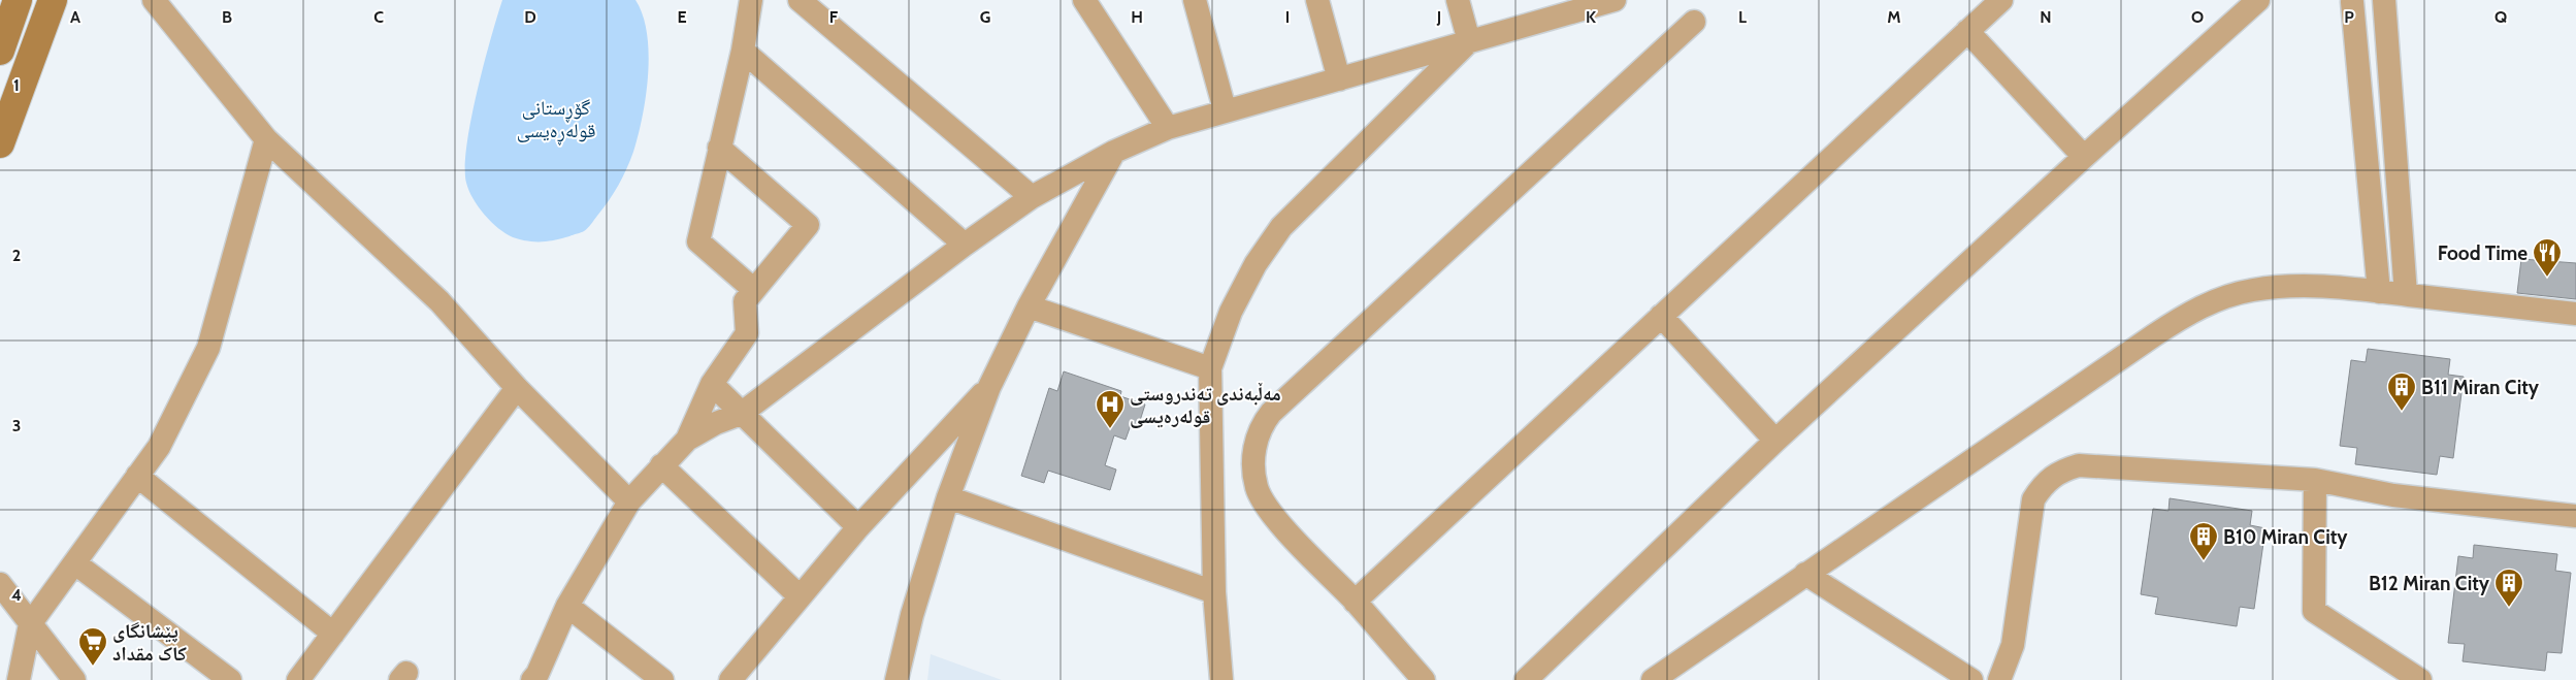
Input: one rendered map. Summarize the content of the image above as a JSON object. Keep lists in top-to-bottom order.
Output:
{
  "parks": ["گۆڕستانی قولەڕەیسی"],
  "places": {
    "restaurant": ["Food Time"],
    "building": ["B11 Miran City", "B10 Miran City", "B12 Miran City"],
    "hospital": ["مەڵبەندی تەندروستی قولەرەیسی"],
    "supermarket": ["پێشانگای کاک مقداد"]
  },
  "grid": {
    "columns": [
      "A",
      "B",
      "C",
      "D",
      "E",
      "F",
      "G",
      "H",
      "I",
      "J",
      "K",
      "L",
      "M",
      "N",
      "O",
      "P",
      "Q"
    ],
    "rows": [
      "1",
      "2",
      "3",
      "4"
    ]
  }
}
